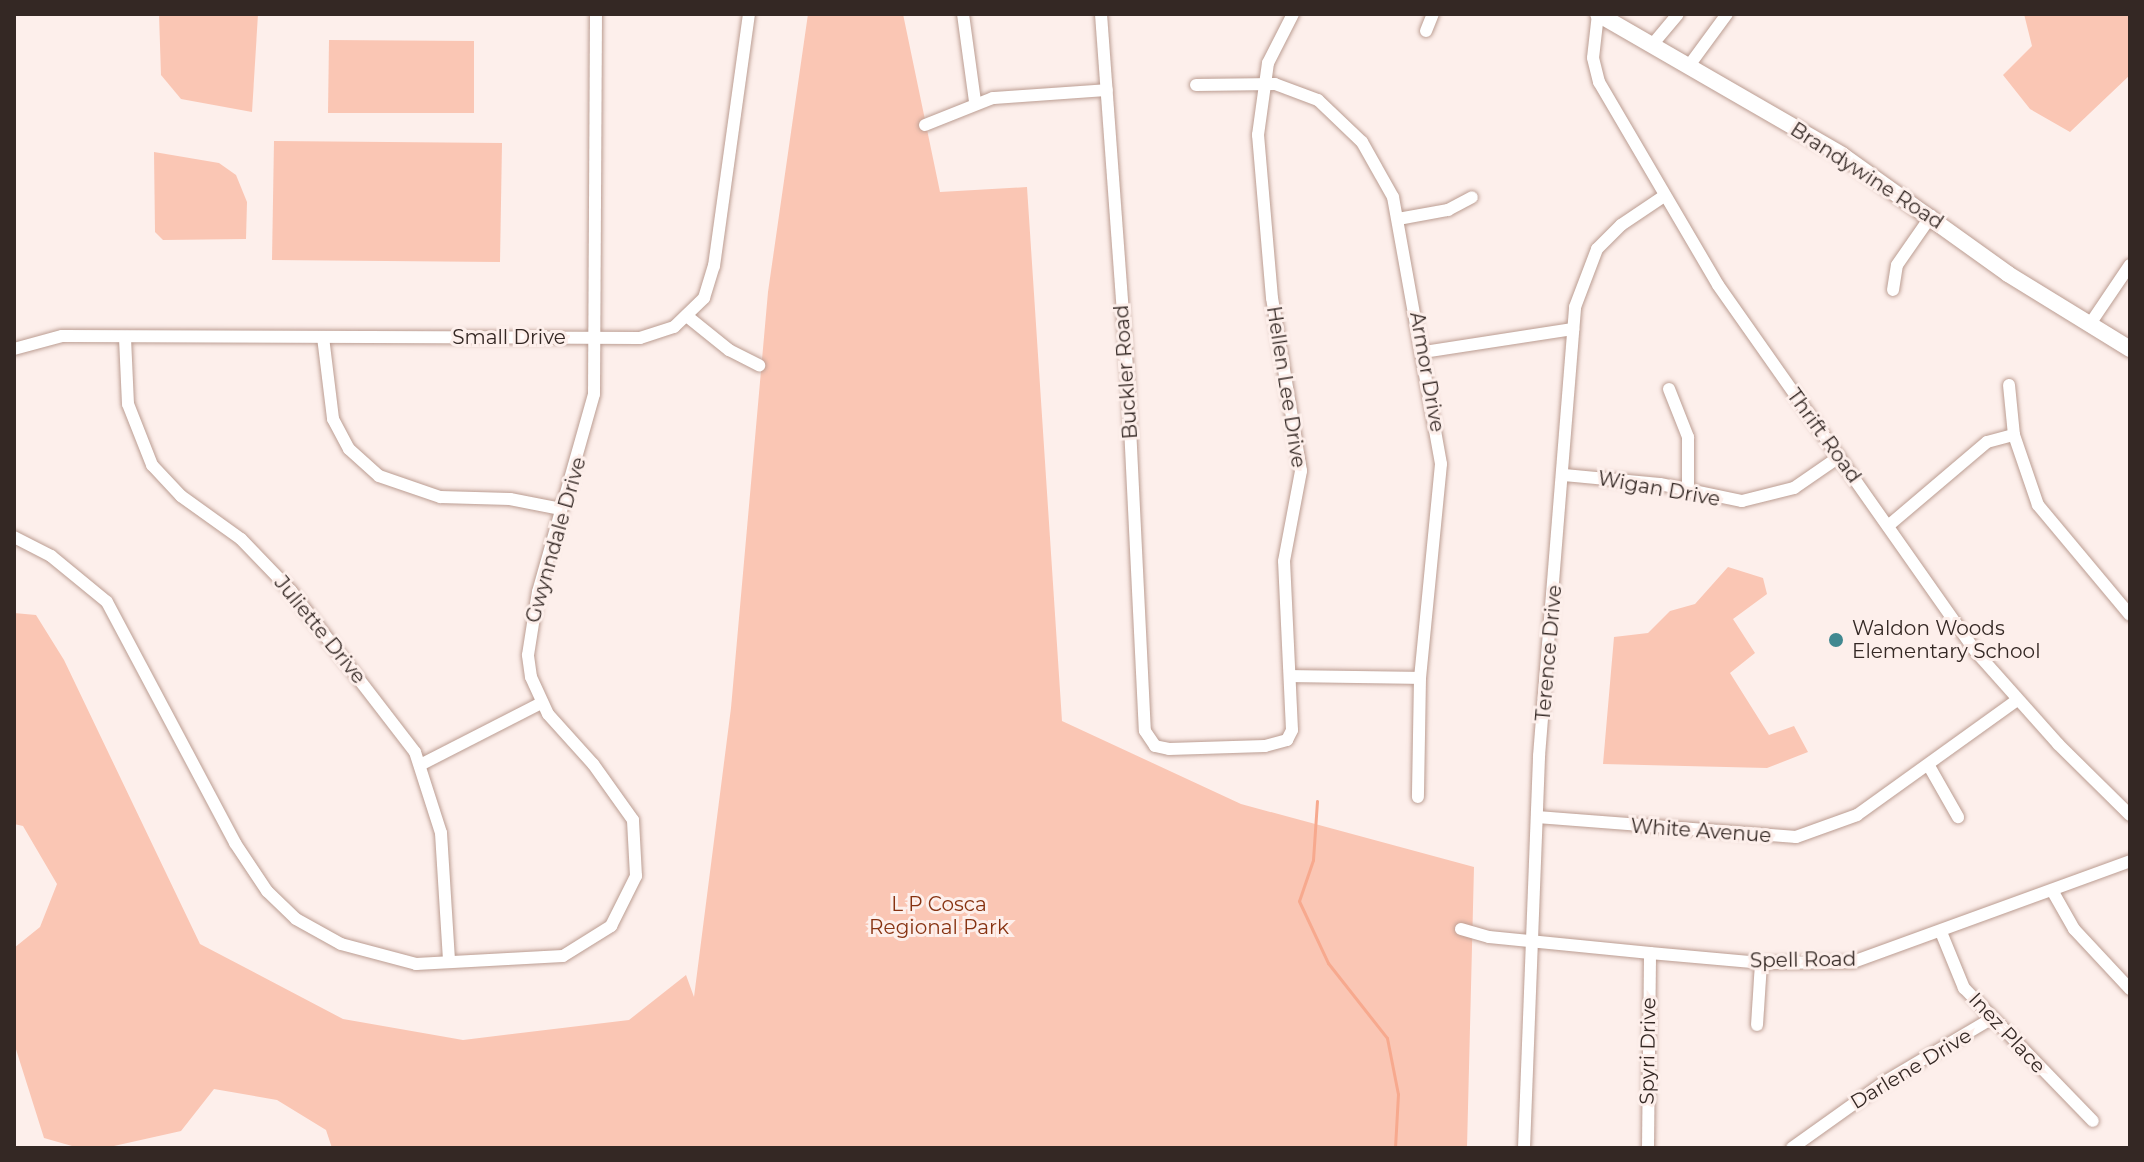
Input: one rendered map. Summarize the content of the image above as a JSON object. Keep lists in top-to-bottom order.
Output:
{
  "streets": {
    "main road": ["Brandywine Road"],
    "street": [
      "Small Drive",
      "Buckler Road",
      "Armor Drive",
      "Hellen Lee Drive",
      "Thrift Road",
      "Wigan Drive",
      "Gwynndale Drive",
      "Juliette Drive",
      "Terence Drive",
      "White Avenue",
      "Spell Road",
      "Inez Place",
      "Spyri Drive",
      "Darlene Drive"
    ]
  },
  "crossings": [
    ["Brandywine Road", "Thrift Road"],
    ["Small Drive", "Gwynndale Drive"],
    ["Small Drive", "Juliette Drive"],
    ["Buckler Road", "Hellen Lee Drive"],
    ["Armor Drive", "Hellen Lee Drive"],
    ["Thrift Road", "Wigan Drive"],
    ["Thrift Road", "Terence Drive"],
    ["Thrift Road", "White Avenue"],
    ["Wigan Drive", "Terence Drive"],
    ["Gwynndale Drive", "Juliette Drive"],
    ["Terence Drive", "White Avenue"],
    ["Terence Drive", "Spell Road"],
    ["Spell Road", "Inez Place"],
    ["Spell Road", "Spyri Drive"],
    ["Inez Place", "Darlene Drive"]
  ],
  "parks": ["L P Cosca Regional Park"],
  "places": ["Waldon Woods Elementary School"]
}
